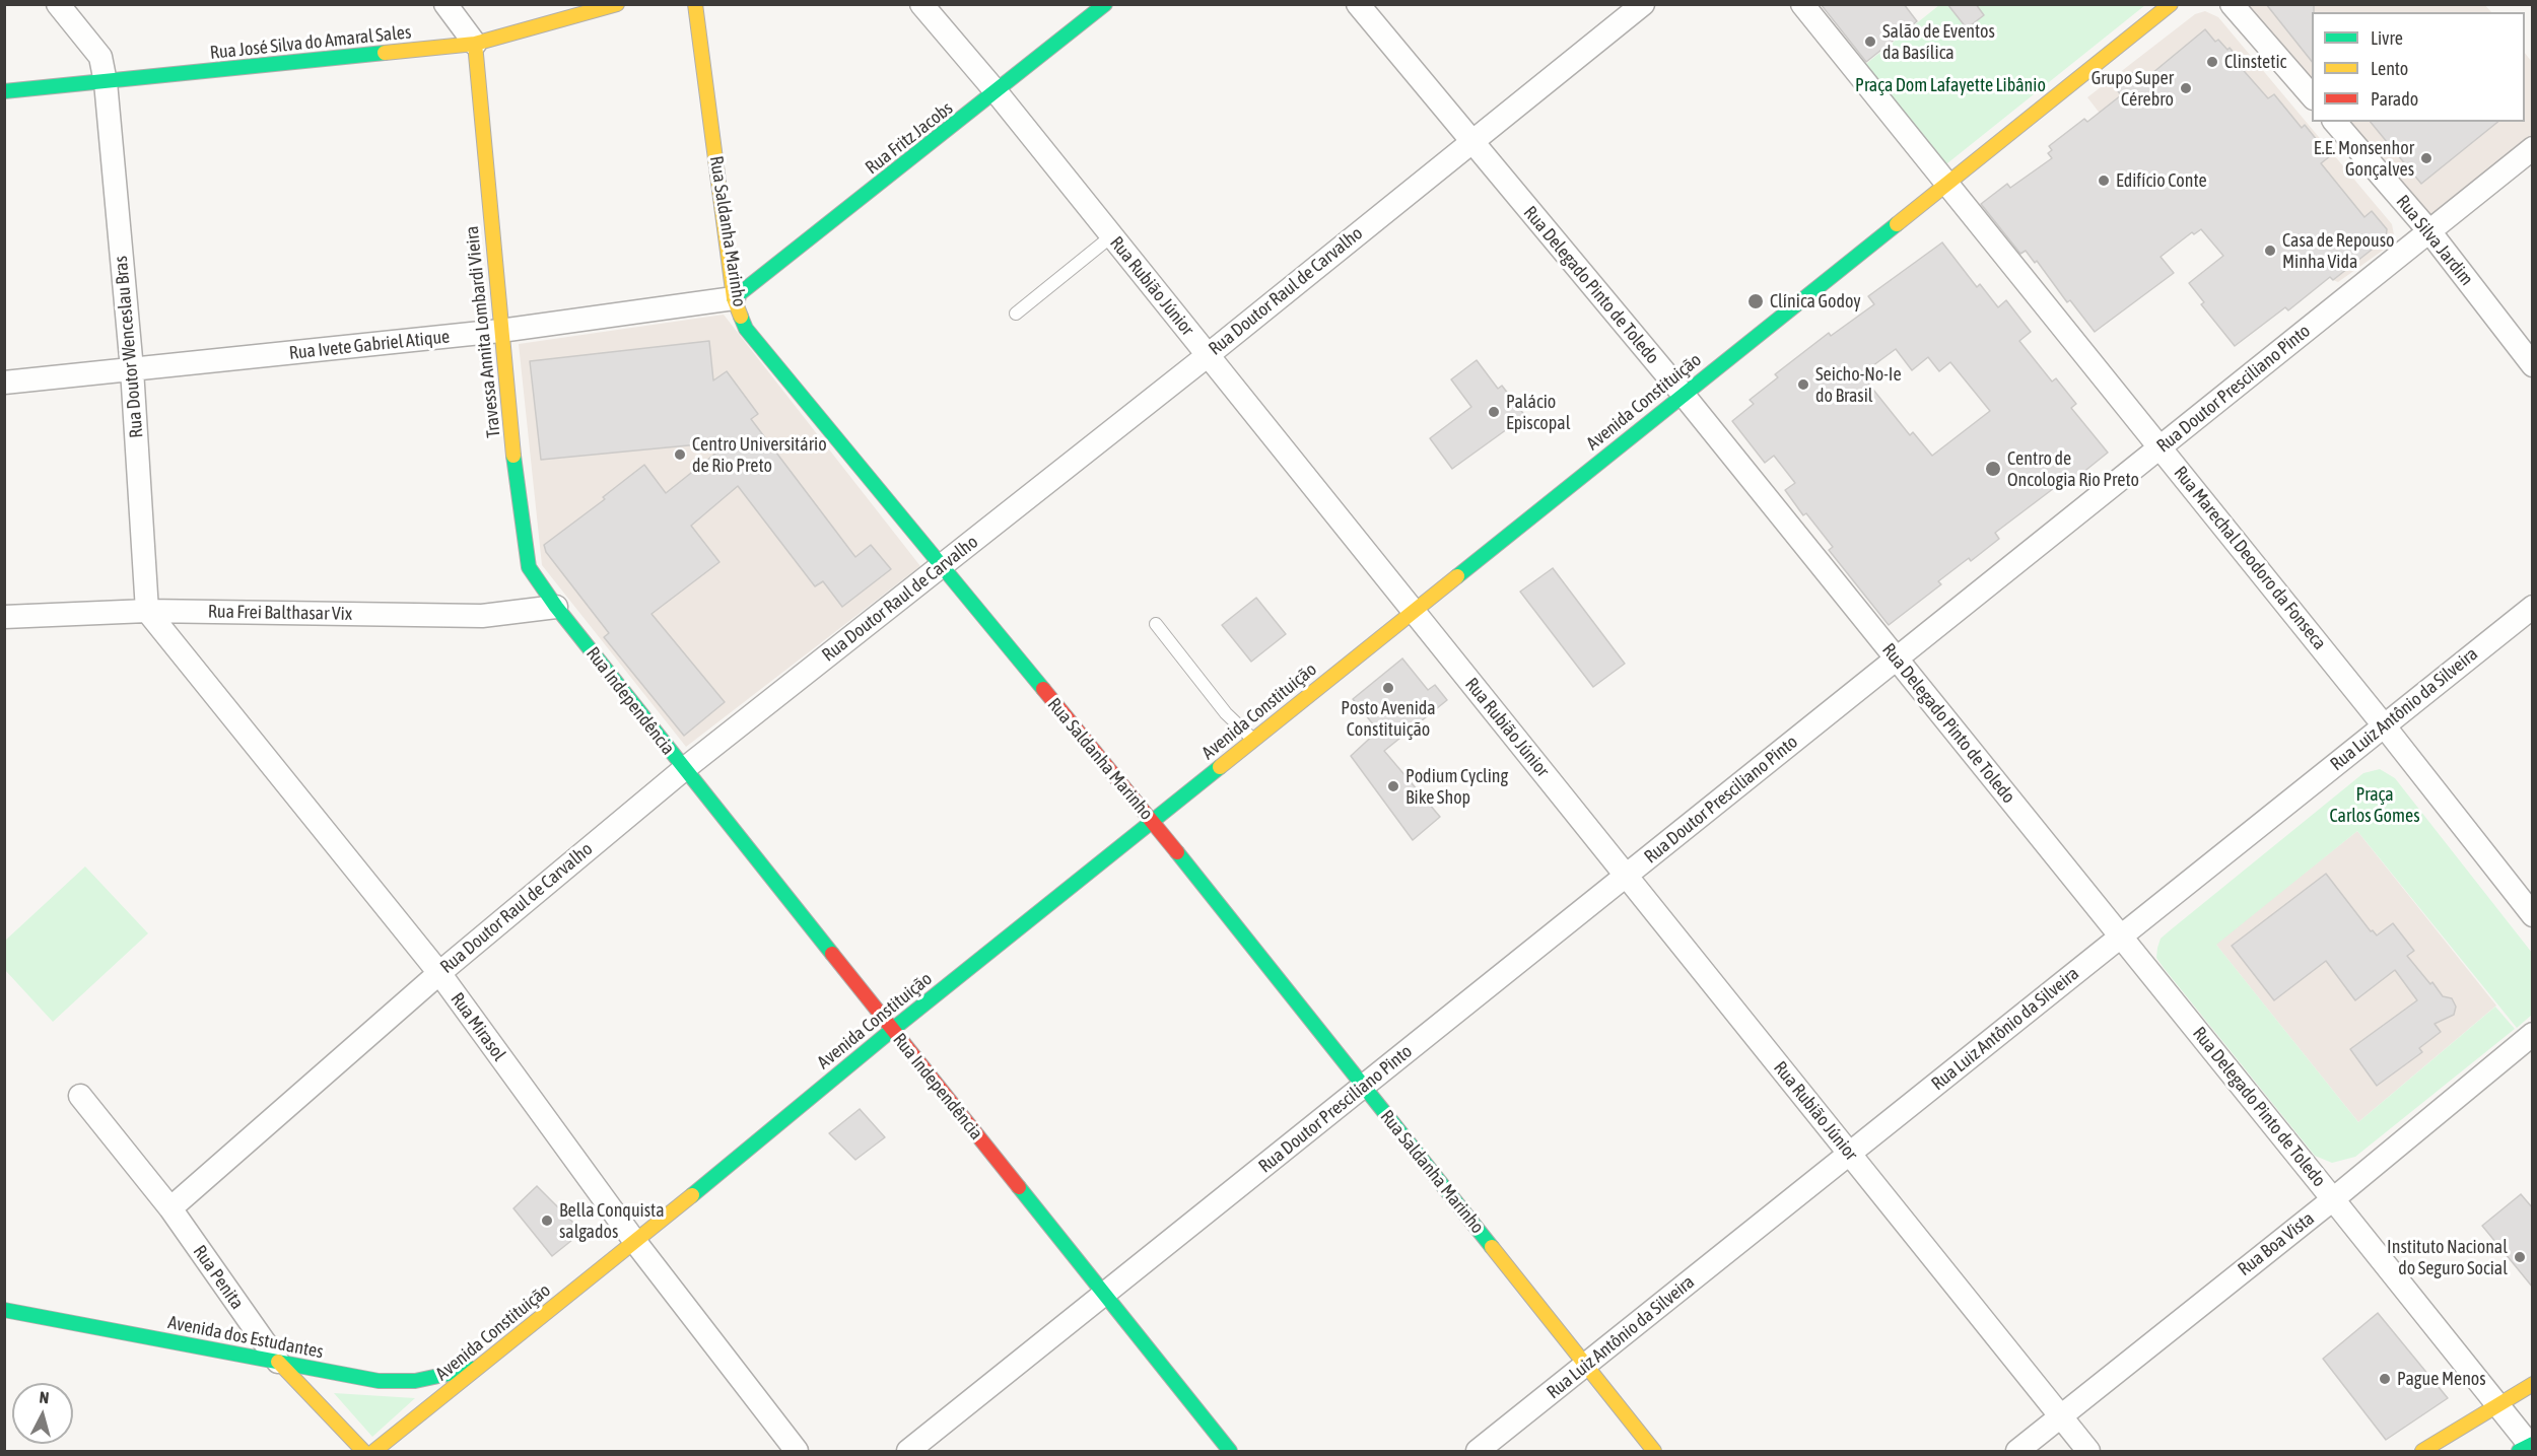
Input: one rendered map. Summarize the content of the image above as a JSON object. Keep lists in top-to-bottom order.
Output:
{
  "streets": {
    "street": [
      "Rua José Silva do Amaral Sales",
      "Rua Fritz Jacobs",
      "Rua Saldanha Marinho",
      "Rua Silva Jardim",
      "Rua Delegado Pinto de Toledo",
      "Rua Rubião Júnior",
      "Rua Doutor Raul de Carvalho",
      "Travessa Annita Lombardi Vieira",
      "Rua Ivete Gabriel Atique",
      "Rua Doutor Wenceslau Bras",
      "Rua Doutor Presciliano Pinto",
      "Avenida Constituição",
      "Rua Marechal Deodoro da Fonseca",
      "Rua Frei Balthasar Vix",
      "Rua Independência",
      "Rua Luiz Antônio da Silveira",
      "Rua Mirasol",
      "Rua Boa Vista",
      "Rua Penita",
      "Avenida dos Estudantes"
    ]
  },
  "crossings": [
    ["Rua José Silva do Amaral Sales", "Travessa Annita Lombardi Vieira"],
    ["Rua José Silva do Amaral Sales", "Rua Doutor Wenceslau Bras"],
    ["Rua Fritz Jacobs", "Rua Saldanha Marinho"],
    ["Rua Fritz Jacobs", "Rua Rubião Júnior"],
    ["Rua Fritz Jacobs", "Rua Ivete Gabriel Atique"],
    ["Rua Saldanha Marinho", "Rua Doutor Raul de Carvalho"],
    ["Rua Saldanha Marinho", "Rua Ivete Gabriel Atique"],
    ["Rua Saldanha Marinho", "Rua Doutor Presciliano Pinto"],
    ["Rua Saldanha Marinho", "Avenida Constituição"],
    ["Rua Saldanha Marinho", "Rua Luiz Antônio da Silveira"],
    ["Rua Silva Jardim", "Rua Doutor Presciliano Pinto"],
    ["Rua Delegado Pinto de Toledo", "Rua Doutor Raul de Carvalho"],
    ["Rua Delegado Pinto de Toledo", "Rua Doutor Presciliano Pinto"],
    ["Rua Delegado Pinto de Toledo", "Avenida Constituição"],
    ["Rua Delegado Pinto de Toledo", "Rua Luiz Antônio da Silveira"],
    ["Rua Delegado Pinto de Toledo", "Rua Boa Vista"],
    ["Rua Rubião Júnior", "Rua Doutor Raul de Carvalho"],
    ["Rua Rubião Júnior", "Rua Doutor Presciliano Pinto"],
    ["Rua Rubião Júnior", "Avenida Constituição"],
    ["Rua Rubião Júnior", "Rua Luiz Antônio da Silveira"],
    ["Rua Rubião Júnior", "Rua Boa Vista"],
    ["Rua Doutor Raul de Carvalho", "Rua Independência"],
    ["Rua Doutor Raul de Carvalho", "Rua Mirasol"],
    ["Rua Doutor Raul de Carvalho", "Rua Penita"],
    ["Travessa Annita Lombardi Vieira", "Rua Ivete Gabriel Atique"],
    ["Travessa Annita Lombardi Vieira", "Rua Frei Balthasar Vix"],
    ["Travessa Annita Lombardi Vieira", "Rua Independência"],
    ["Rua Ivete Gabriel Atique", "Rua Doutor Wenceslau Bras"],
    ["Rua Doutor Wenceslau Bras", "Rua Frei Balthasar Vix"],
    ["Rua Doutor Wenceslau Bras", "Rua Mirasol"],
    ["Rua Doutor Presciliano Pinto", "Rua Marechal Deodoro da Fonseca"],
    ["Rua Doutor Presciliano Pinto", "Rua Independência"],
    ["Avenida Constituição", "Rua Marechal Deodoro da Fonseca"],
    ["Avenida Constituição", "Rua Independência"],
    ["Avenida Constituição", "Rua Mirasol"],
    ["Avenida Constituição", "Avenida dos Estudantes"],
    ["Rua Marechal Deodoro da Fonseca", "Rua Luiz Antônio da Silveira"],
    ["Rua Frei Balthasar Vix", "Rua Independência"],
    ["Rua Frei Balthasar Vix", "Rua Mirasol"],
    ["Rua Penita", "Avenida dos Estudantes"]
  ],
  "parks": ["Praça Dom Lafayette Libânio", "Praça Carlos Gomes"],
  "places": [
    "Salão de Eventos da Basílica",
    "Clinstetic",
    "Grupo Super Cérebro",
    "E.E. Monsenhor Gonçalves",
    "Edifício Conte",
    "Casa de Repouso Minha Vida",
    "Clínica Godoy",
    "Seicho-No-Ie do Brasil",
    "Palácio Episcopal",
    "Centro Universitário de Rio Preto",
    "Centro de Oncologia Rio Preto",
    "Posto Avenida Constituição",
    "Podium Cycling Bike Shop",
    "Bella Conquista salgados",
    "Instituto Nacional do Seguro Social",
    "Pague Menos"
  ],
  "legend": ["Livre", "Lento", "Parado"],
  "north": "top"
}
